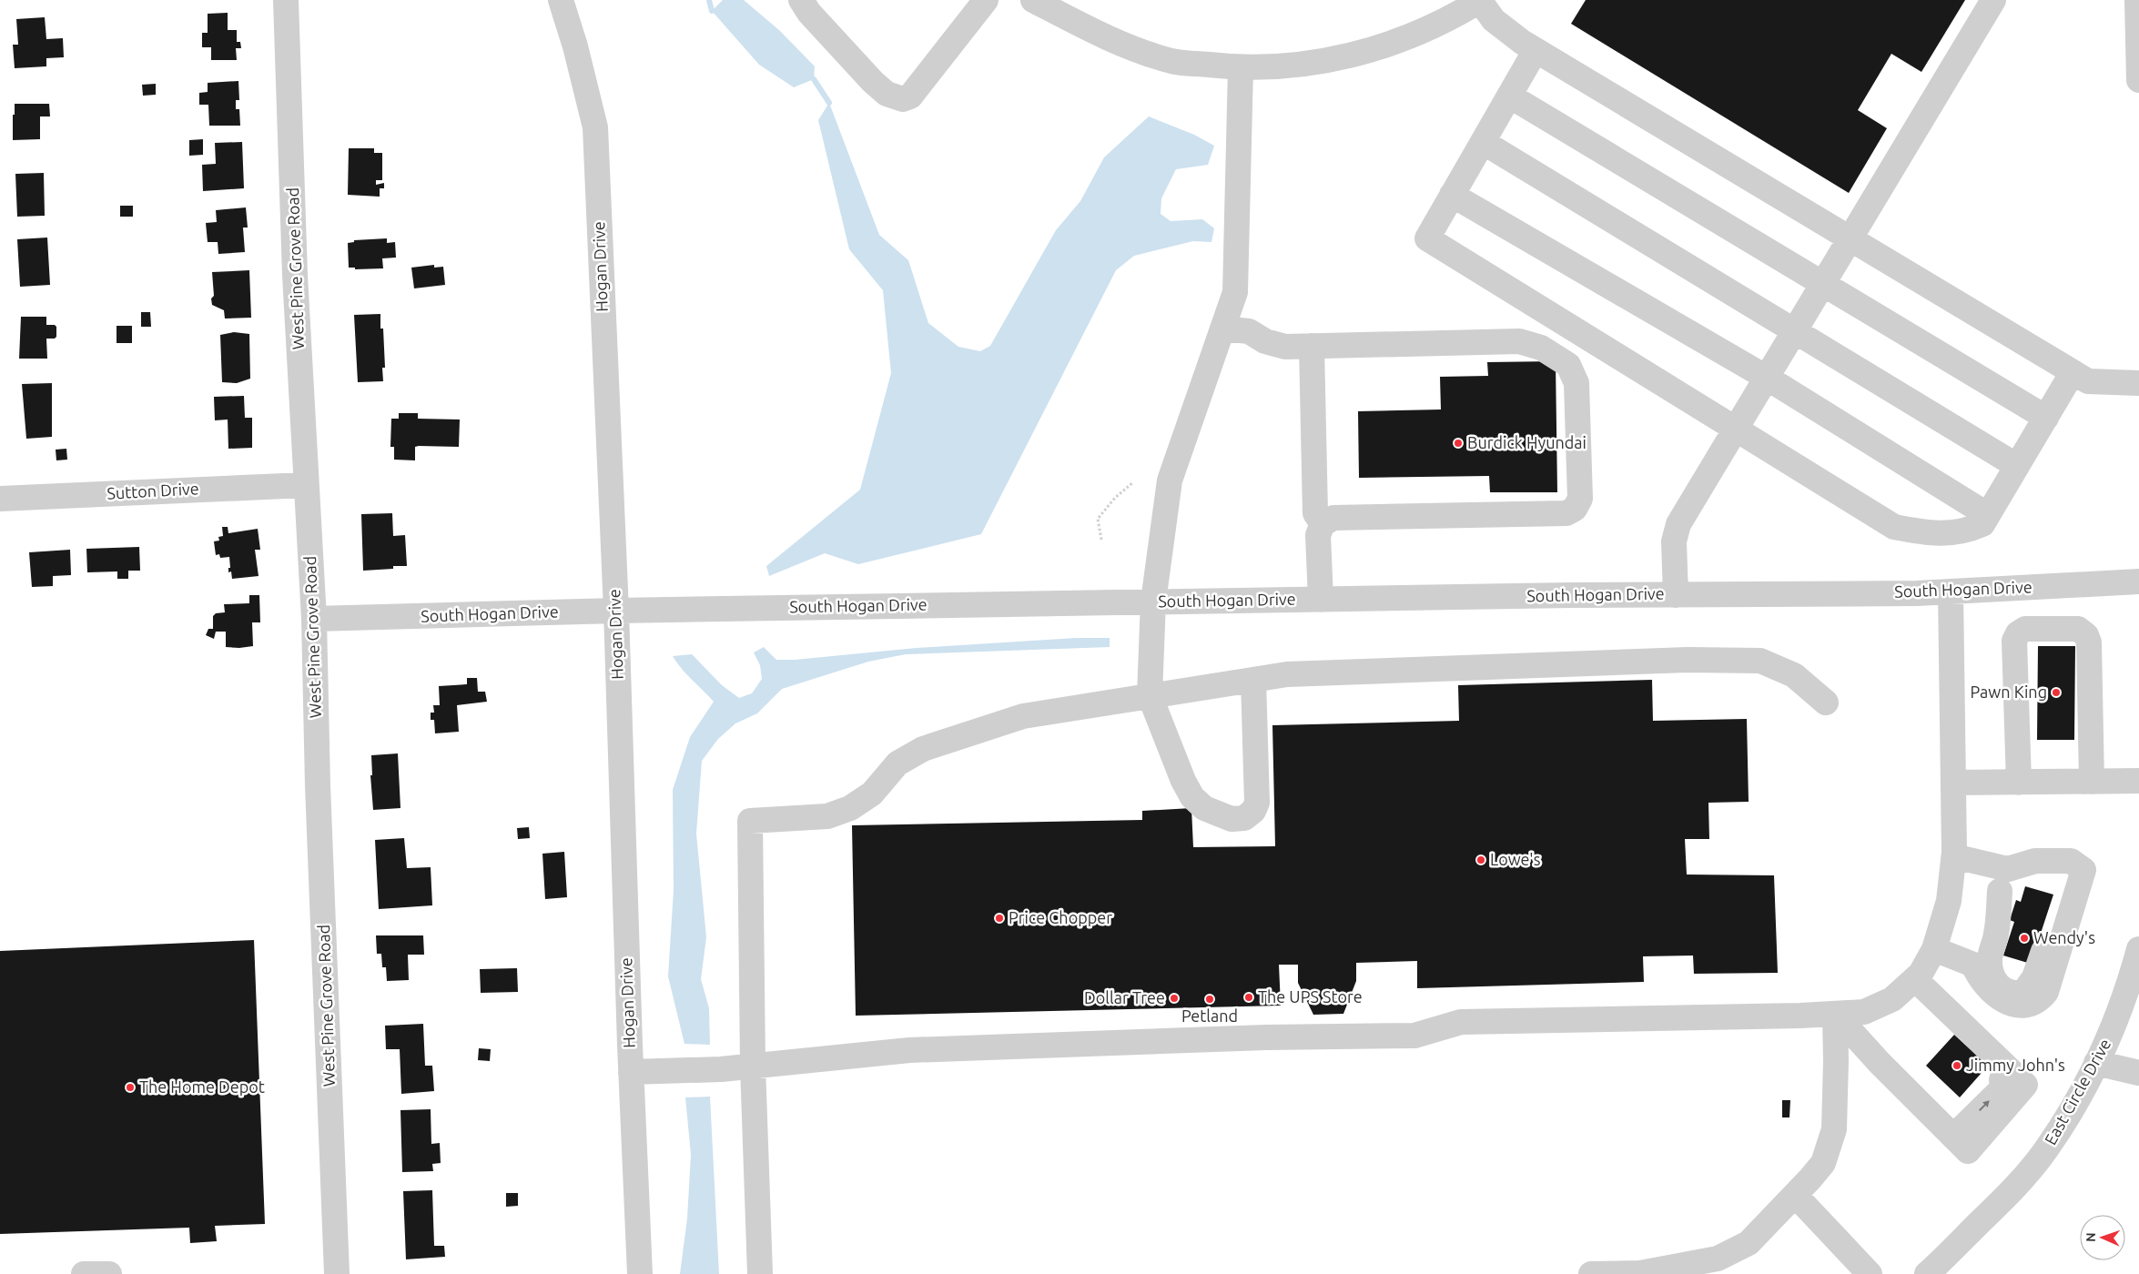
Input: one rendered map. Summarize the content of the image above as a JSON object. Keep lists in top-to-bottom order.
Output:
{
  "streets": {
    "street": [
      "Hogan Drive",
      "West Pine Grove Road",
      "Sutton Drive",
      "South Hogan Drive",
      "East Circle Drive"
    ]
  },
  "crossings": [
    ["Hogan Drive", "South Hogan Drive"],
    ["West Pine Grove Road", "Sutton Drive"],
    ["West Pine Grove Road", "South Hogan Drive"]
  ],
  "places": [
    "Burdick Hyundai",
    "Pawn King",
    "Lowe's",
    "Price Chopper",
    "Wendy's",
    "The UPS Store",
    "Dollar Tree",
    "Petland",
    "Jimmy John's",
    "The Home Depot"
  ],
  "north": "left"
}
